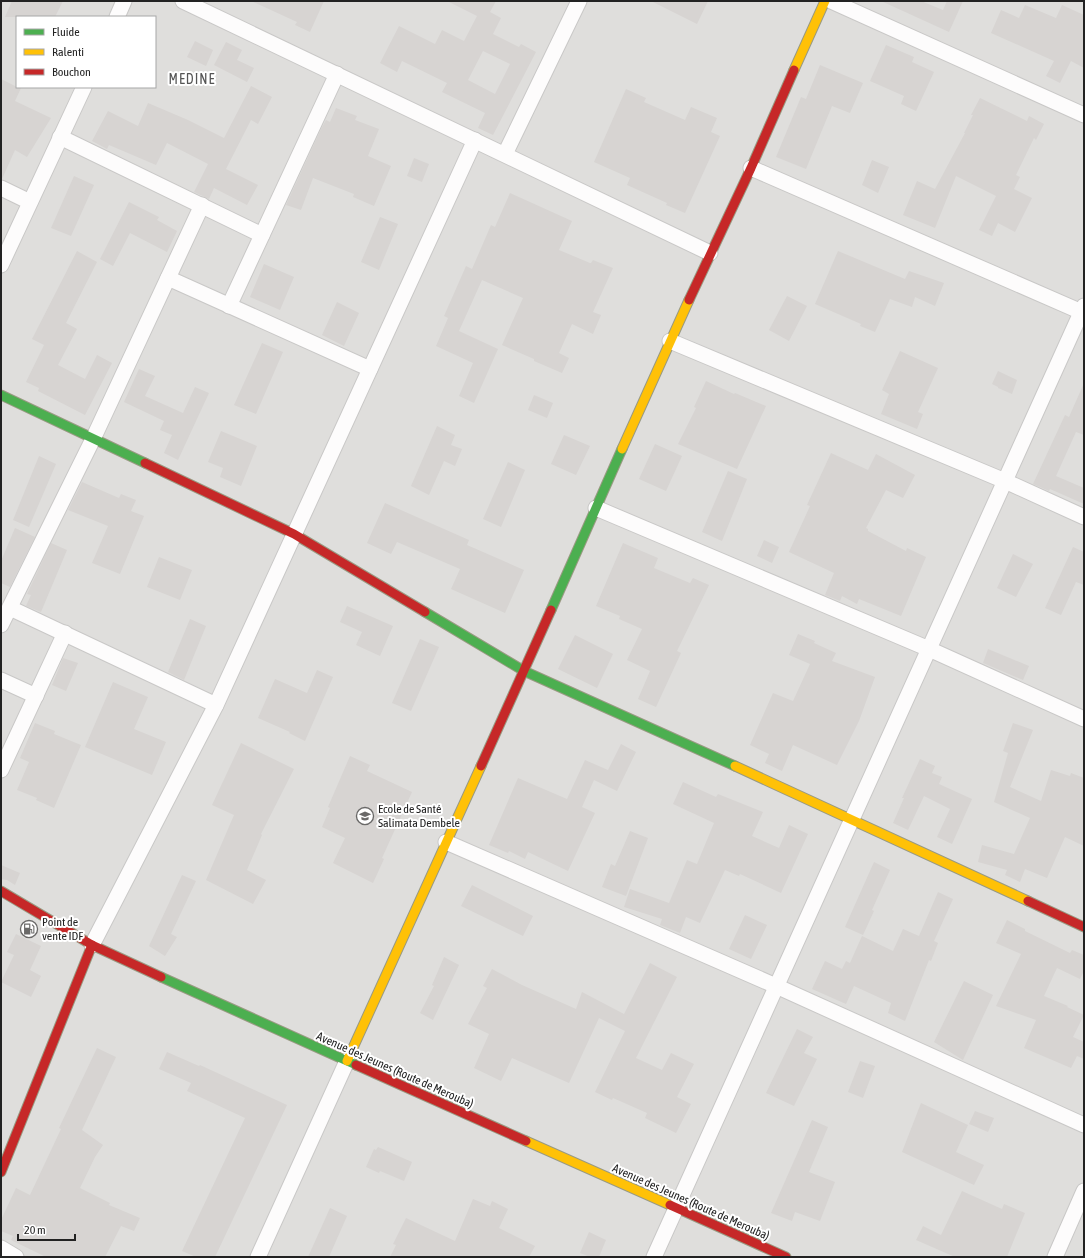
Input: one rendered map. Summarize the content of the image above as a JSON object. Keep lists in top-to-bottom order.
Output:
{
  "streets": {
    "street": ["Avenue des Jeunes (Route de Merouba)"]
  },
  "districts": ["MEDINE"],
  "places": {
    "school or university": ["Ecole de Santé Salimata Dembele"],
    "fuel station": ["Point de vente IDF"]
  },
  "legend": ["Fluide", "Ralenti", "Bouchon"],
  "scale_bar": "20 m"
}
